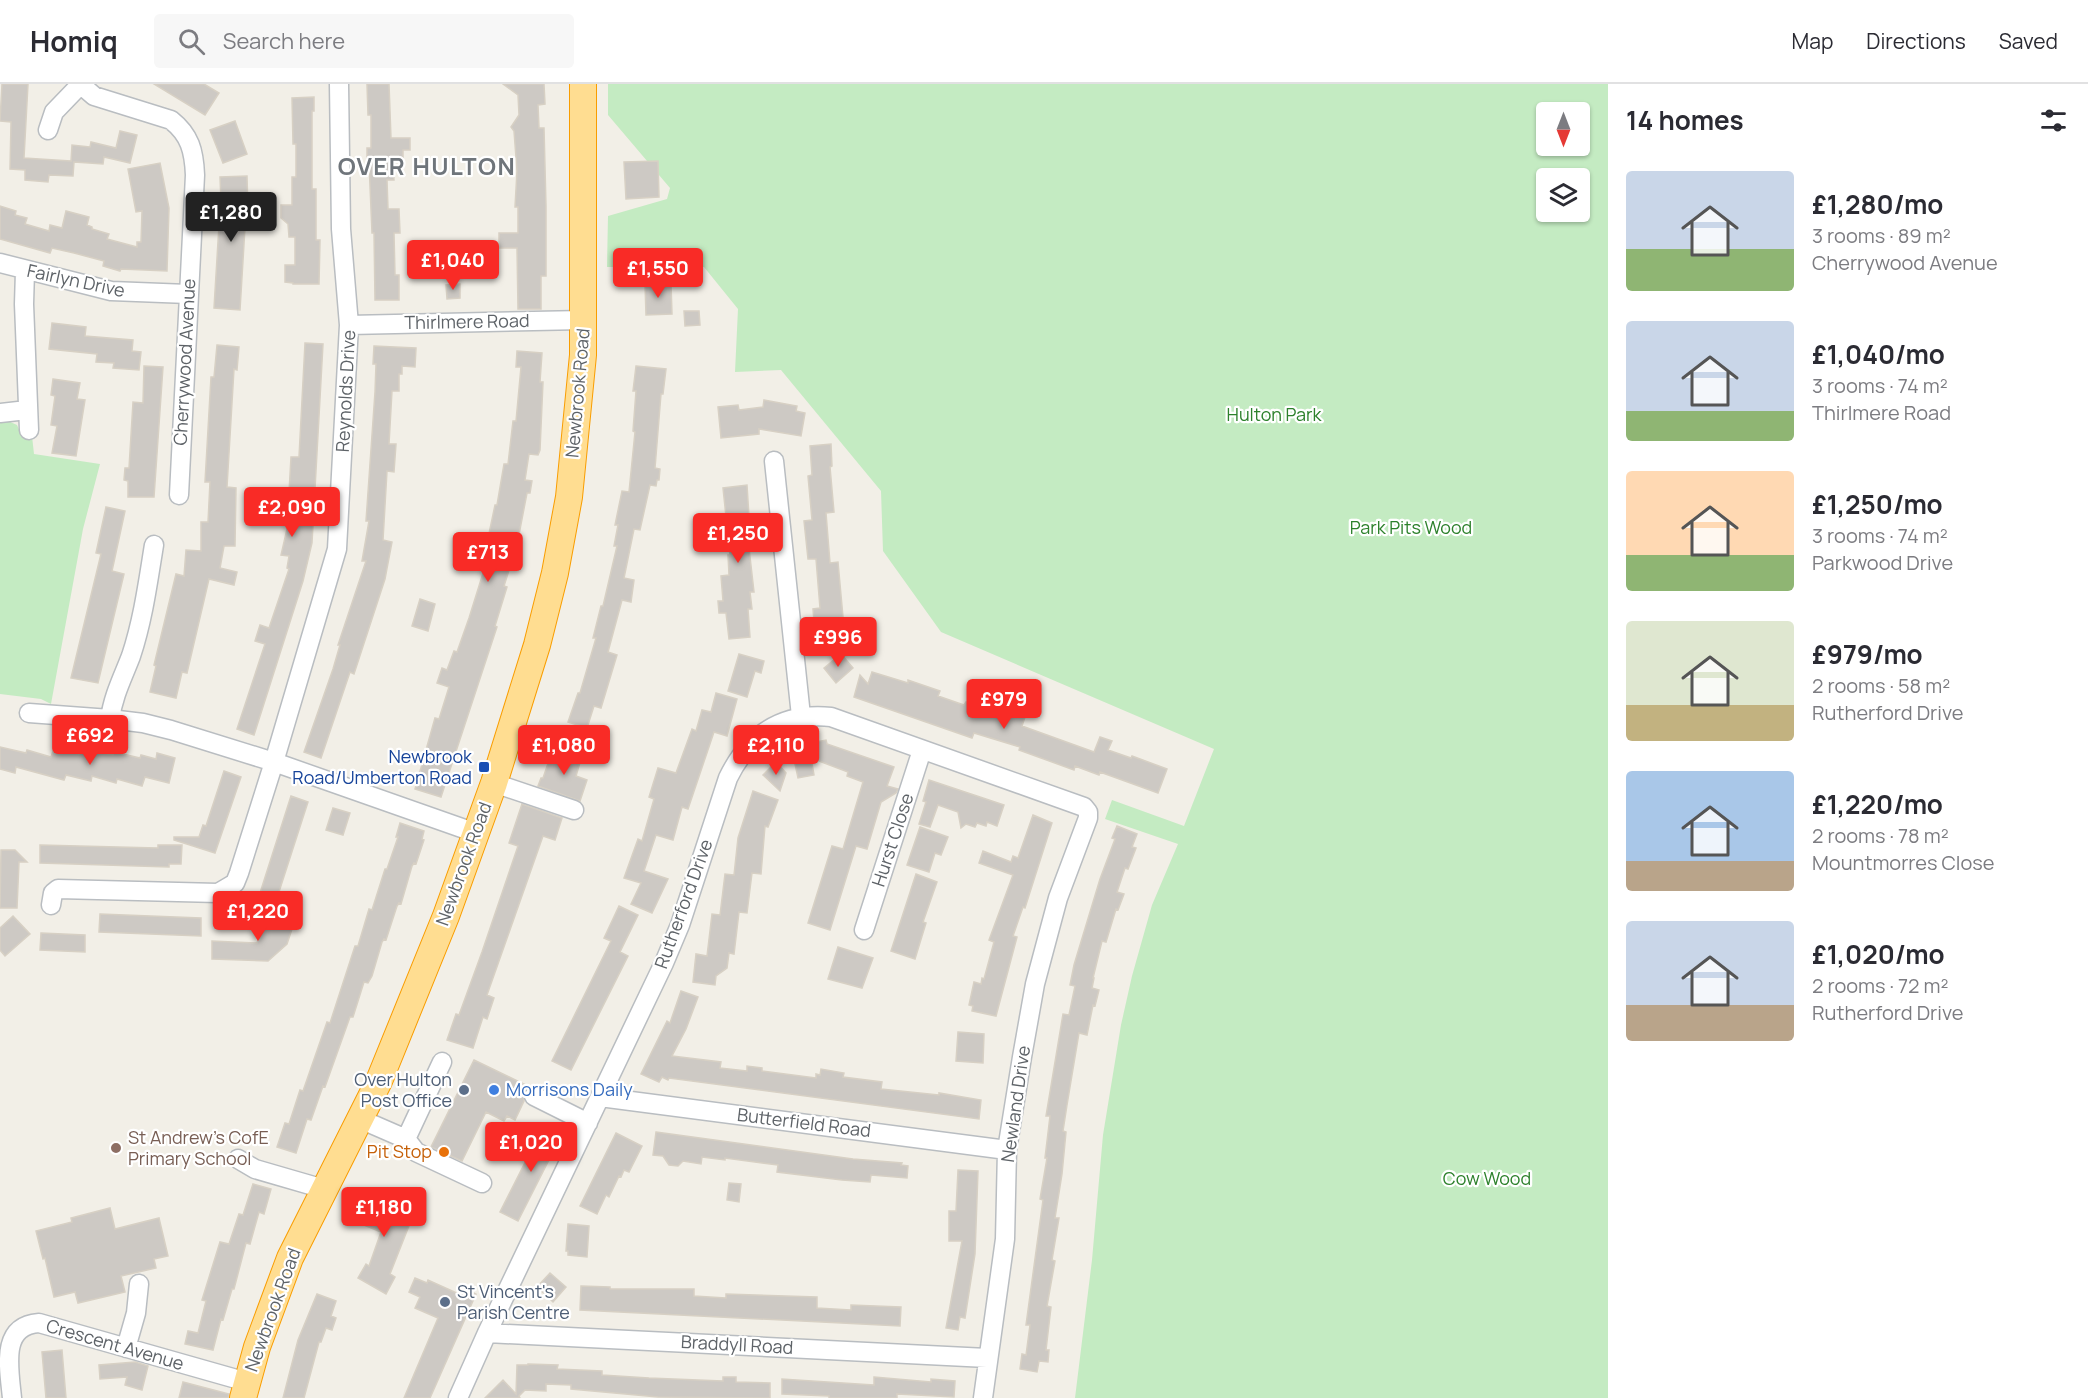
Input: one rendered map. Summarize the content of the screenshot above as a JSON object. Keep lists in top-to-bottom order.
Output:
{
  "streets": {
    "highway": ["Newbrook Road"],
    "street": [
      "Fairlyn Drive",
      "Thirlmere Road",
      "Cherrywood Avenue",
      "Reynolds Drive",
      "Hurst Close",
      "Rutherford Drive",
      "Newland Drive",
      "Butterfield Road",
      "Crescent Avenue",
      "Braddyll Road"
    ]
  },
  "crossings": [
    ["Fairlyn Drive", "Cherrywood Avenue"],
    ["Thirlmere Road", "Reynolds Drive"],
    ["Thirlmere Road", "Newbrook Road"],
    ["Newbrook Road", "Crescent Avenue"],
    ["Hurst Close", "Rutherford Drive"],
    ["Rutherford Drive", "Newland Drive"],
    ["Rutherford Drive", "Butterfield Road"],
    ["Rutherford Drive", "Braddyll Road"],
    ["Newland Drive", "Butterfield Road"],
    ["Newland Drive", "Braddyll Road"]
  ],
  "districts": ["OVER HULTON"],
  "parks": ["Hulton Park", "Park Pits Wood", "Cow Wood"],
  "places": {
    "transit": ["Newbrook Road/Umberton Road"],
    "other": [
      "Over Hulton Post Office",
      "Morrisons Daily",
      "St Andrew's CofE Primary School",
      "Pit Stop",
      "St Vincent's Parish Centre"
    ]
  },
  "north": "bottom",
  "page": {
    "header": "Homiq",
    "search": "Search here",
    "nav": ["Map", "Directions", "Saved"],
    "heading": "14 homes",
    "list": [
      {
        "name": "£1,280/mo",
        "note": "3 rooms · 89 m² · Cherrywood Avenue"
      },
      {
        "name": "£1,040/mo",
        "note": "3 rooms · 74 m² · Thirlmere Road"
      },
      {
        "name": "£1,250/mo",
        "note": "3 rooms · 74 m² · Parkwood Drive"
      },
      {
        "name": "£979/mo",
        "note": "2 rooms · 58 m² · Rutherford Drive"
      },
      {
        "name": "£1,220/mo",
        "note": "2 rooms · 78 m² · Mountmorres Close"
      },
      {
        "name": "£1,020/mo",
        "note": "2 rooms · 72 m² · Rutherford Drive"
      }
    ],
    "price": [
      "£1,280",
      "£1,040",
      "£1,550",
      "£2,090",
      "£1,250",
      "£713",
      "£996",
      "£979",
      "£692",
      "£1,080",
      "£2,110",
      "£1,220",
      "£1,020",
      "£1,180"
    ]
  }
}
